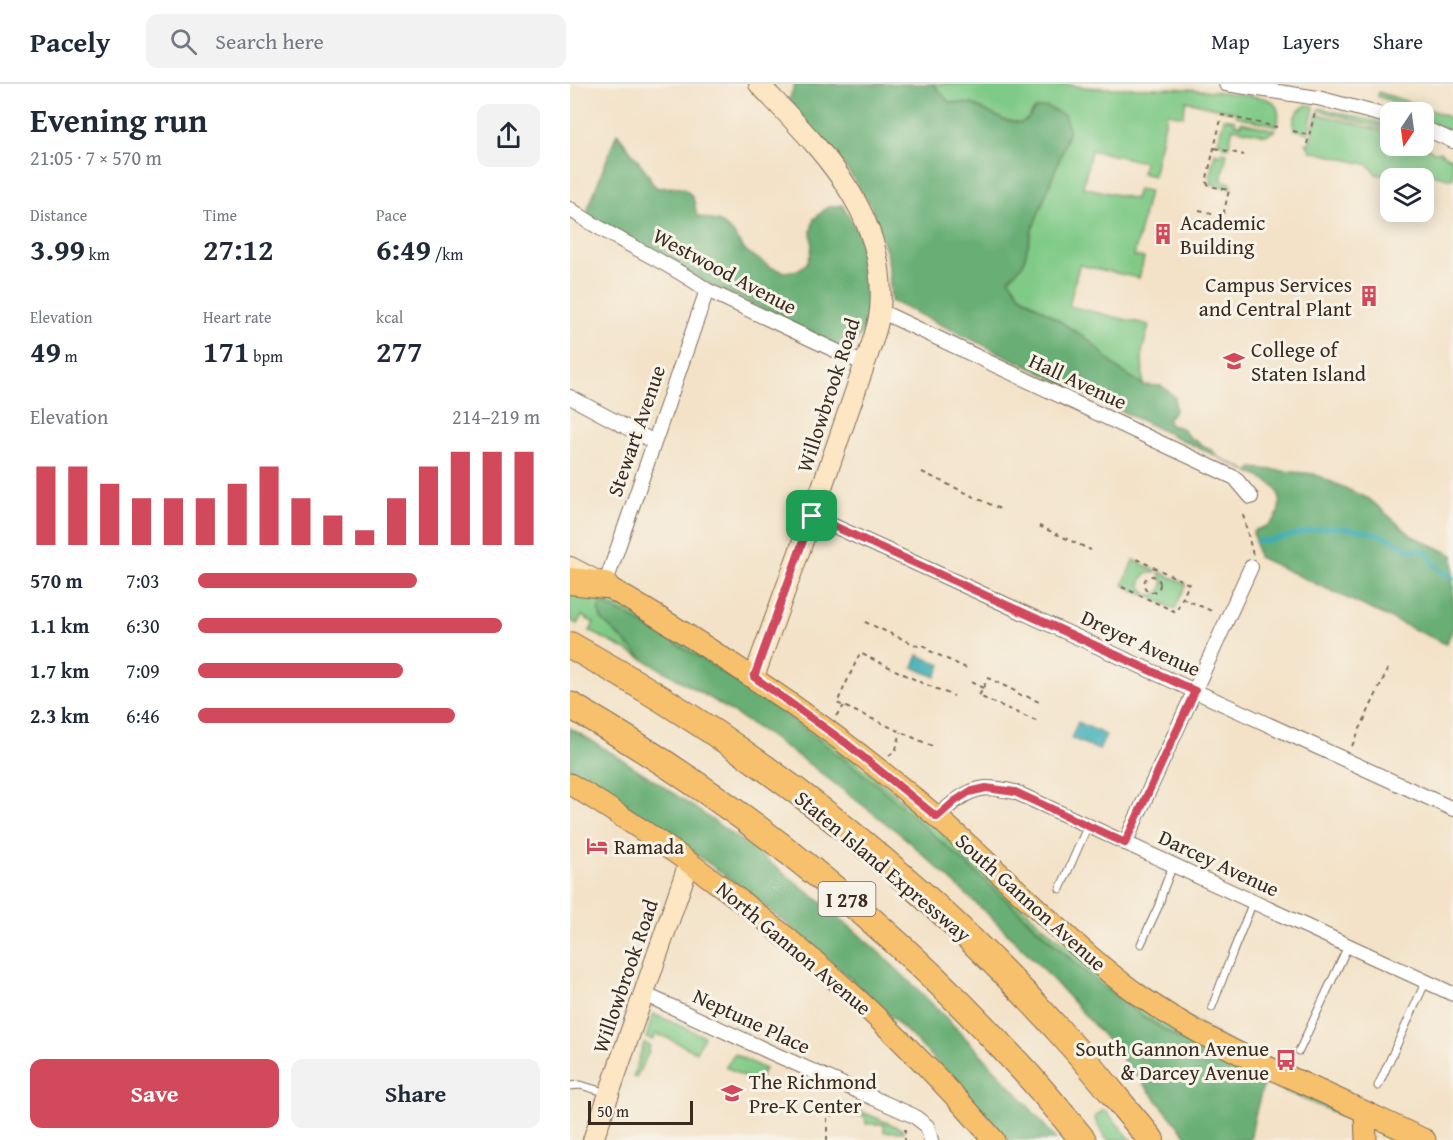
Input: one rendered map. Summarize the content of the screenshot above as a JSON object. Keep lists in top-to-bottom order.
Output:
{
  "streets": {
    "highway": ["Staten Island Expressway", "I 278"],
    "main road": ["South Gannon Avenue", "North Gannon Avenue"],
    "street": [
      "Westwood Avenue",
      "Hall Avenue",
      "Willowbrook Road",
      "Stewart Avenue",
      "Dreyer Avenue",
      "Darcey Avenue",
      "Neptune Place"
    ]
  },
  "crossings": [
    ["Westwood Avenue", "Willowbrook Road"],
    ["Westwood Avenue", "Stewart Avenue"],
    ["Hall Avenue", "Willowbrook Road"],
    ["Willowbrook Road", "Dreyer Avenue"],
    ["Willowbrook Road", "South Gannon Avenue"],
    ["Willowbrook Road", "North Gannon Avenue"],
    ["Willowbrook Road", "Neptune Place"],
    ["Stewart Avenue", "South Gannon Avenue"],
    ["Darcey Avenue", "South Gannon Avenue"]
  ],
  "places": {
    "building": ["Academic Building", "Campus Services and Central Plant"],
    "school or university": ["College of Staten Island", "The Richmond Pre-K Center"],
    "hotel": ["Ramada"],
    "bus stop": ["South Gannon Avenue & Darcey Avenue"]
  },
  "scale_bar": "50 m",
  "north": "bottom",
  "page": {
    "header": "Pacely",
    "search": "Search here",
    "nav": ["Map", "Layers", "Share"],
    "heading": ["Evening run", "21:05 · 7 × 570 m"],
    "stats": [
      ["Distance", "3.99 km"],
      ["Time", "27:12"],
      ["Pace", "6:49 /km"],
      ["Elevation", "49 m"],
      ["Heart rate", "171 bpm"],
      ["kcal", "277"]
    ],
    "chart": ["Elevation", "214–219 m"],
    "list": [
      {
        "name": "570 m",
        "note": "7:03"
      },
      {
        "name": "1.1 km",
        "note": "6:30"
      },
      {
        "name": "1.7 km",
        "note": "7:09"
      },
      {
        "name": "2.3 km",
        "note": "6:46"
      }
    ],
    "buttons": ["Save", "Share"],
    "scale": "50 m"
  }
}
